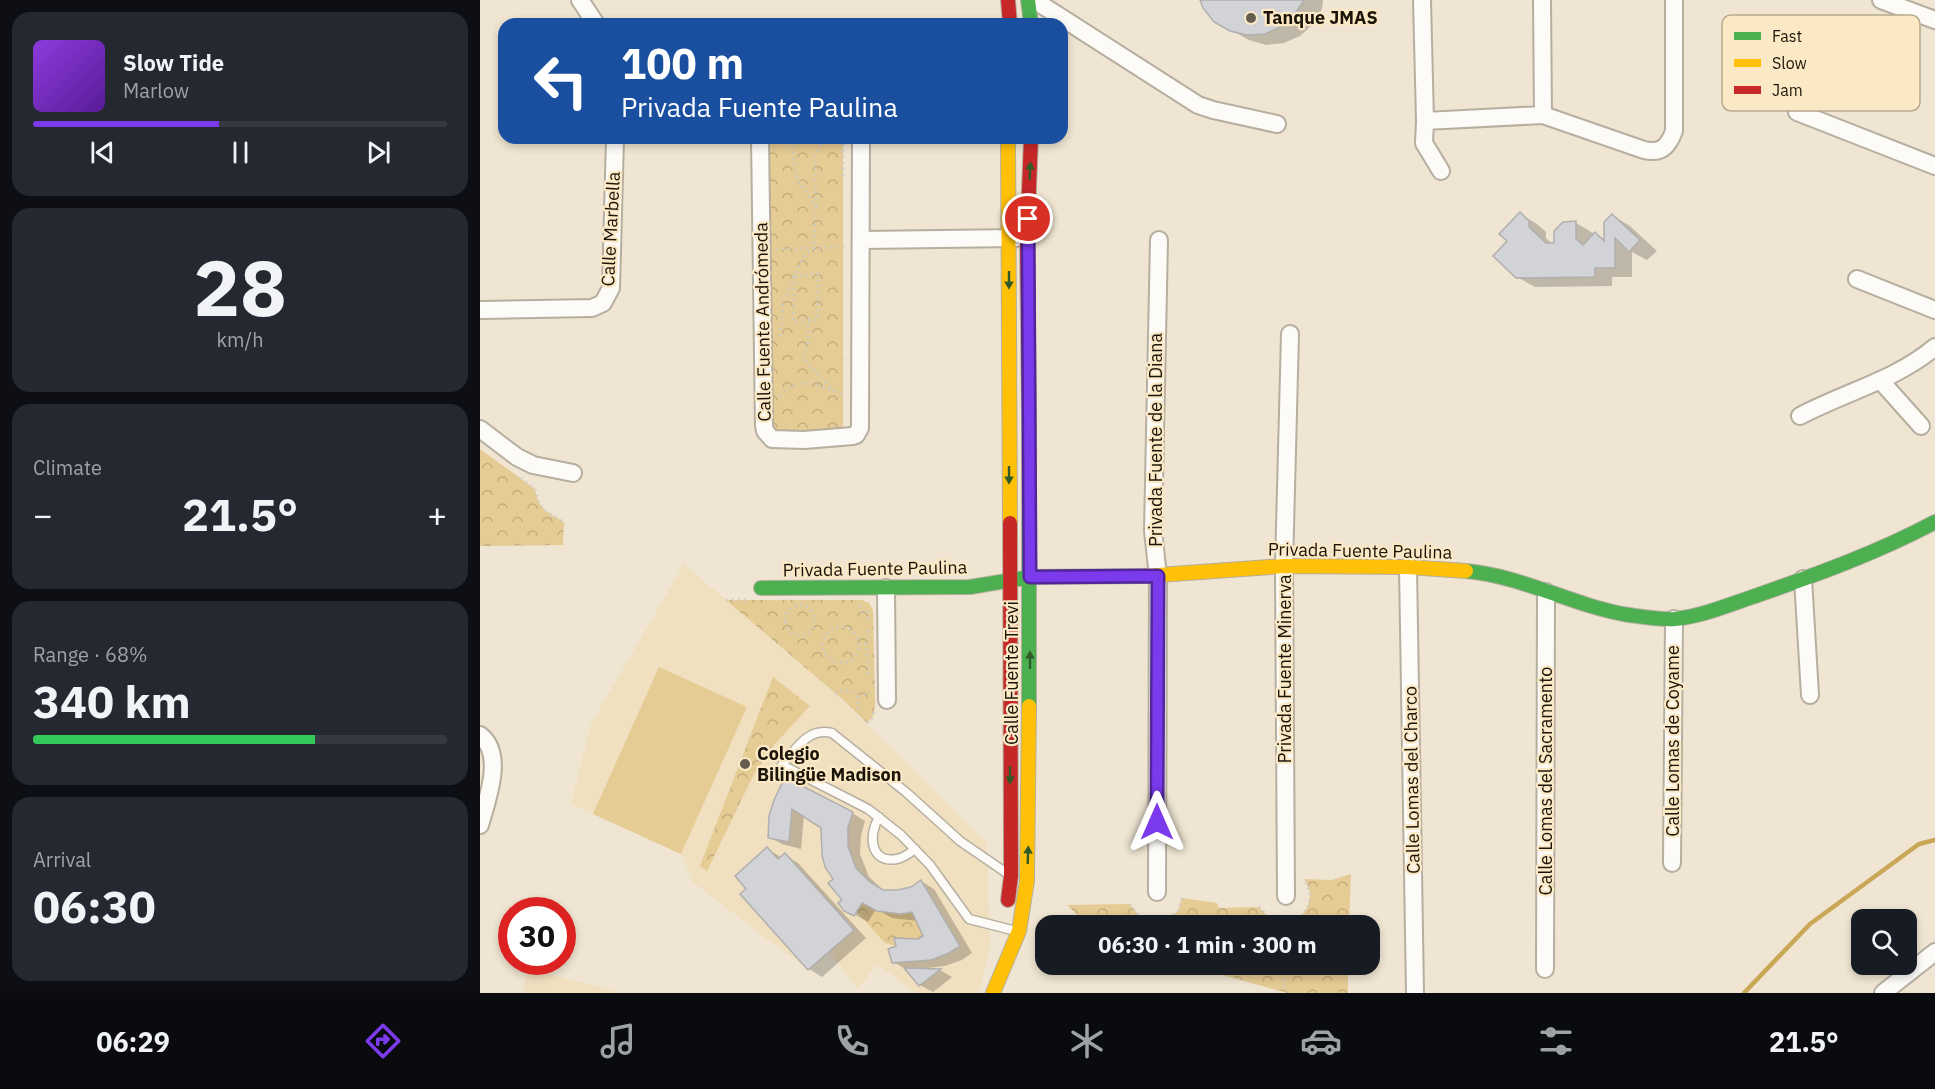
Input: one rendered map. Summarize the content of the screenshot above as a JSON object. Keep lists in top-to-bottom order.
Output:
{
  "streets": {
    "street": [
      "Calle Marbella",
      "Calle Fuente Andrómeda",
      "Privada Fuente de la Diana",
      "Privada Fuente Paulina",
      "Privada Fuente Minerva",
      "Calle Fuente Trevi",
      "Calle Lomas de Coyame",
      "Calle Lomas del Charco",
      "Calle Lomas del Sacramento"
    ]
  },
  "crossings": [
    ["Privada Fuente de la Diana", "Privada Fuente Paulina"],
    ["Privada Fuente Paulina", "Privada Fuente Minerva"],
    ["Privada Fuente Paulina", "Calle Fuente Trevi"],
    ["Privada Fuente Paulina", "Calle Lomas de Coyame"],
    ["Privada Fuente Paulina", "Calle Lomas del Charco"],
    ["Privada Fuente Paulina", "Calle Lomas del Sacramento"]
  ],
  "places": ["Tanque JMAS", "Colegio Bilingüe Madison"],
  "legend": ["Fast", "Slow", "Jam"],
  "page": {
    "turn": ["100 m", "Privada Fuente Paulina"],
    "song": ["Slow Tide", "Marlow"],
    "tile": [
      ["28", "km/h"],
      "Climate",
      ["Range · 68%", "340 km"],
      ["Arrival", "06:30"]
    ],
    "heat": ["−", "21.5°", "+"],
    "limit": "30",
    "trip": "06:30 · 1 min · 300 m",
    "tabs": ["06:29", "21.5°"]
  }
}
